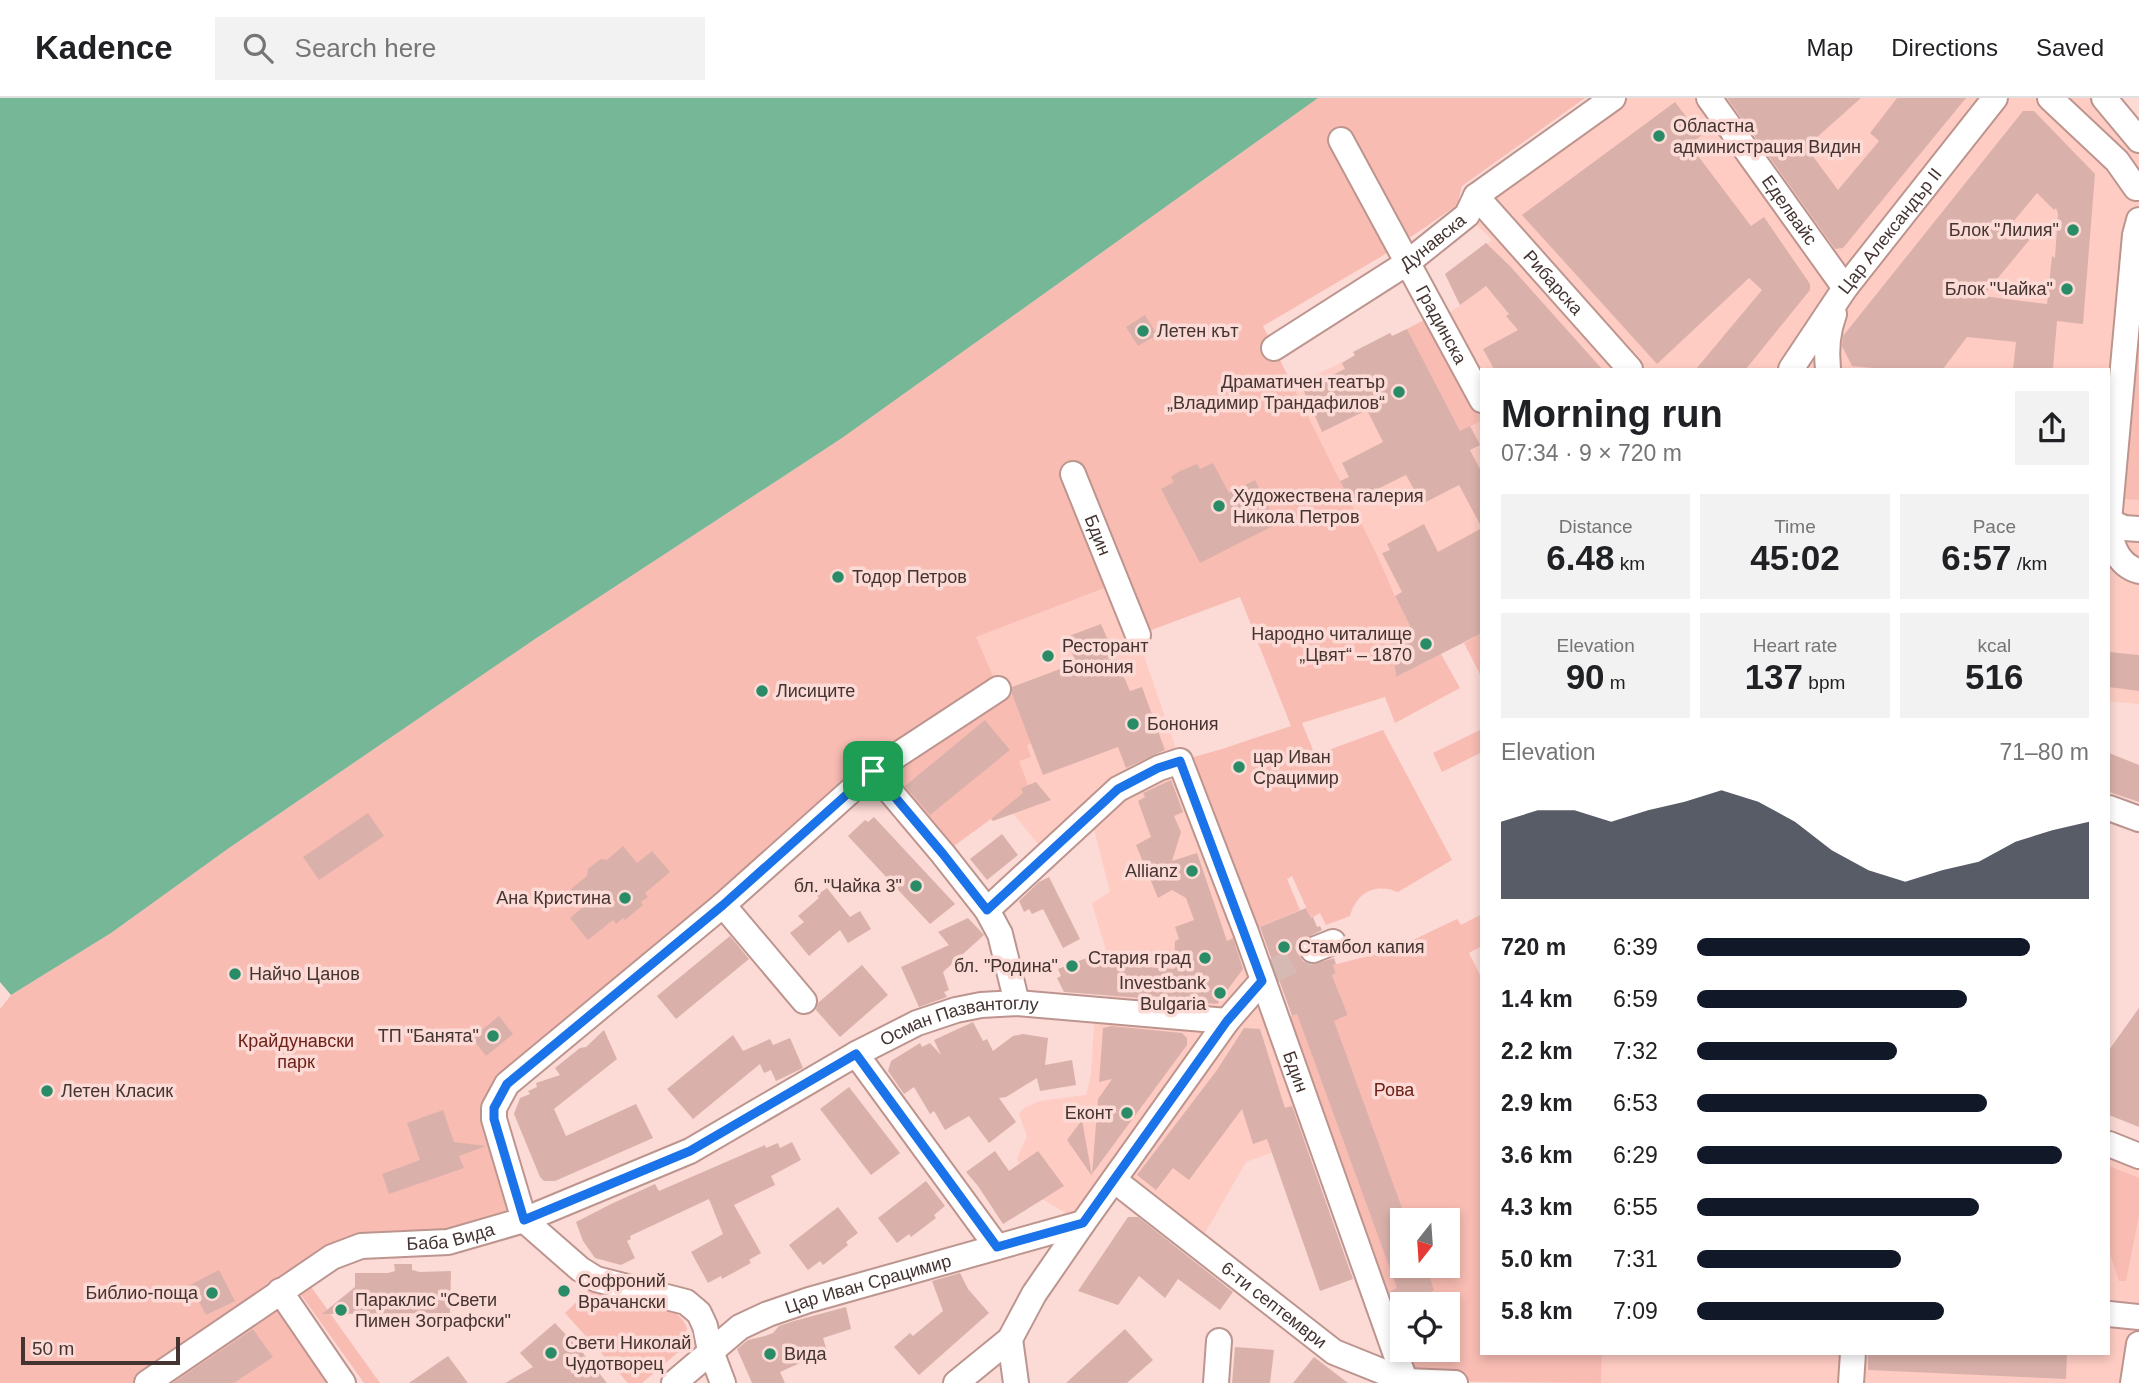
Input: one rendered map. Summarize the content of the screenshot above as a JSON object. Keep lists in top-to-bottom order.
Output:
{
  "streets": {
    "street": [
      "Еделвайс",
      "Цар Александър II",
      "Дунавска",
      "Рибарска",
      "Градинска",
      "Бдин",
      "Осман Пазвантоглу",
      "Баба Вида",
      "Цар Иван Срацимир",
      "6-ти септември"
    ]
  },
  "crossings": [
    ["Еделвайс", "Цар Александър II"],
    ["Дунавска", "Рибарска"],
    ["Дунавска", "Градинска"],
    ["Бдин", "6-ти септември"],
    ["Осман Пазвантоглу", "Баба Вида"]
  ],
  "parks": ["Крайдунавски парк", "Рова"],
  "places": [
    "Областна администрация Видин",
    "Блок \"Лилия\"",
    "Блок \"Чайка\"",
    "Летен кът",
    "Драматичен театър „Владимир Трандафилов“",
    "Художествена галерия Никола Петров",
    "Тодор Петров",
    "Народно читалище „Цвят“ – 1870",
    "Ресторант Бонония",
    "Лисиците",
    "Бонония",
    "цар Иван Срацимир",
    "Allianz",
    "бл. \"Чайка 3\"",
    "Ана Кристина",
    "Стамбол капия",
    "Стария град",
    "бл. \"Родина\"",
    "Найчо Цанов",
    "Investbank Bulgaria",
    "ТП \"Банята\"",
    "Летен Класик",
    "Еконт",
    "Софроний Врачански",
    "Библио-поща",
    "Параклис \"Свети Пимен Зографски\"",
    "Свети Николай Чудотворец",
    "Вида"
  ],
  "scale_bar": "50 m",
  "north": "bottom",
  "page": {
    "header": "Kadence",
    "search": "Search here",
    "nav": ["Map", "Directions", "Saved"],
    "heading": ["Morning run", "07:34 · 9 × 720 m"],
    "stats": [
      ["Distance", "6.48 km"],
      ["Time", "45:02"],
      ["Pace", "6:57 /km"],
      ["Elevation", "90 m"],
      ["Heart rate", "137 bpm"],
      ["kcal", "516"]
    ],
    "chart": ["Elevation", "71–80 m"],
    "list": [
      {
        "name": "720 m",
        "note": "6:39"
      },
      {
        "name": "1.4 km",
        "note": "6:59"
      },
      {
        "name": "2.2 km",
        "note": "7:32"
      },
      {
        "name": "2.9 km",
        "note": "6:53"
      },
      {
        "name": "3.6 km",
        "note": "6:29"
      },
      {
        "name": "4.3 km",
        "note": "6:55"
      },
      {
        "name": "5.0 km",
        "note": "7:31"
      },
      {
        "name": "5.8 km",
        "note": "7:09"
      }
    ],
    "scale": "50 m"
  }
}
